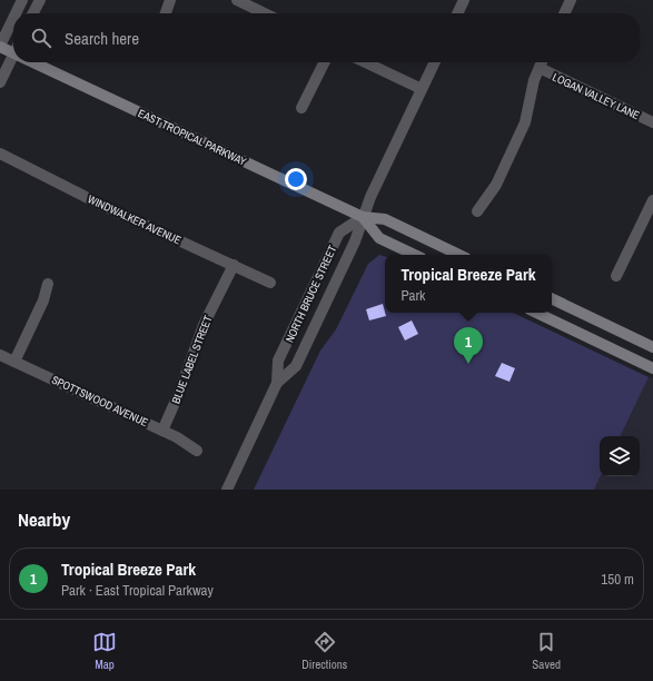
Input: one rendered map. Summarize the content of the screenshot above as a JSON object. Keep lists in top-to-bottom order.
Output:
{
  "streets": {
    "main road": ["EAST TROPICAL PARKWAY"],
    "street": [
      "LOGAN VALLEY LANE",
      "WINDWALKER AVENUE",
      "NORTH BRUCE STREET",
      "BLUE LABEL STREET",
      "SPOTTSWOOD AVENUE"
    ]
  },
  "crossings": [
    ["EAST TROPICAL PARKWAY", "NORTH BRUCE STREET"],
    ["WINDWALKER AVENUE", "BLUE LABEL STREET"],
    ["BLUE LABEL STREET", "SPOTTSWOOD AVENUE"]
  ],
  "page": {
    "search": "Search here",
    "popup": ["Tropical Breeze Park", "Park"],
    "pins": "1",
    "heading": "Nearby",
    "list": [
      {
        "mark": "1",
        "name": "Tropical Breeze Park",
        "note": "Park · East Tropical Parkway",
        "value": "150 m"
      }
    ],
    "nav": ["Map", "Directions", "Saved"]
  }
}
